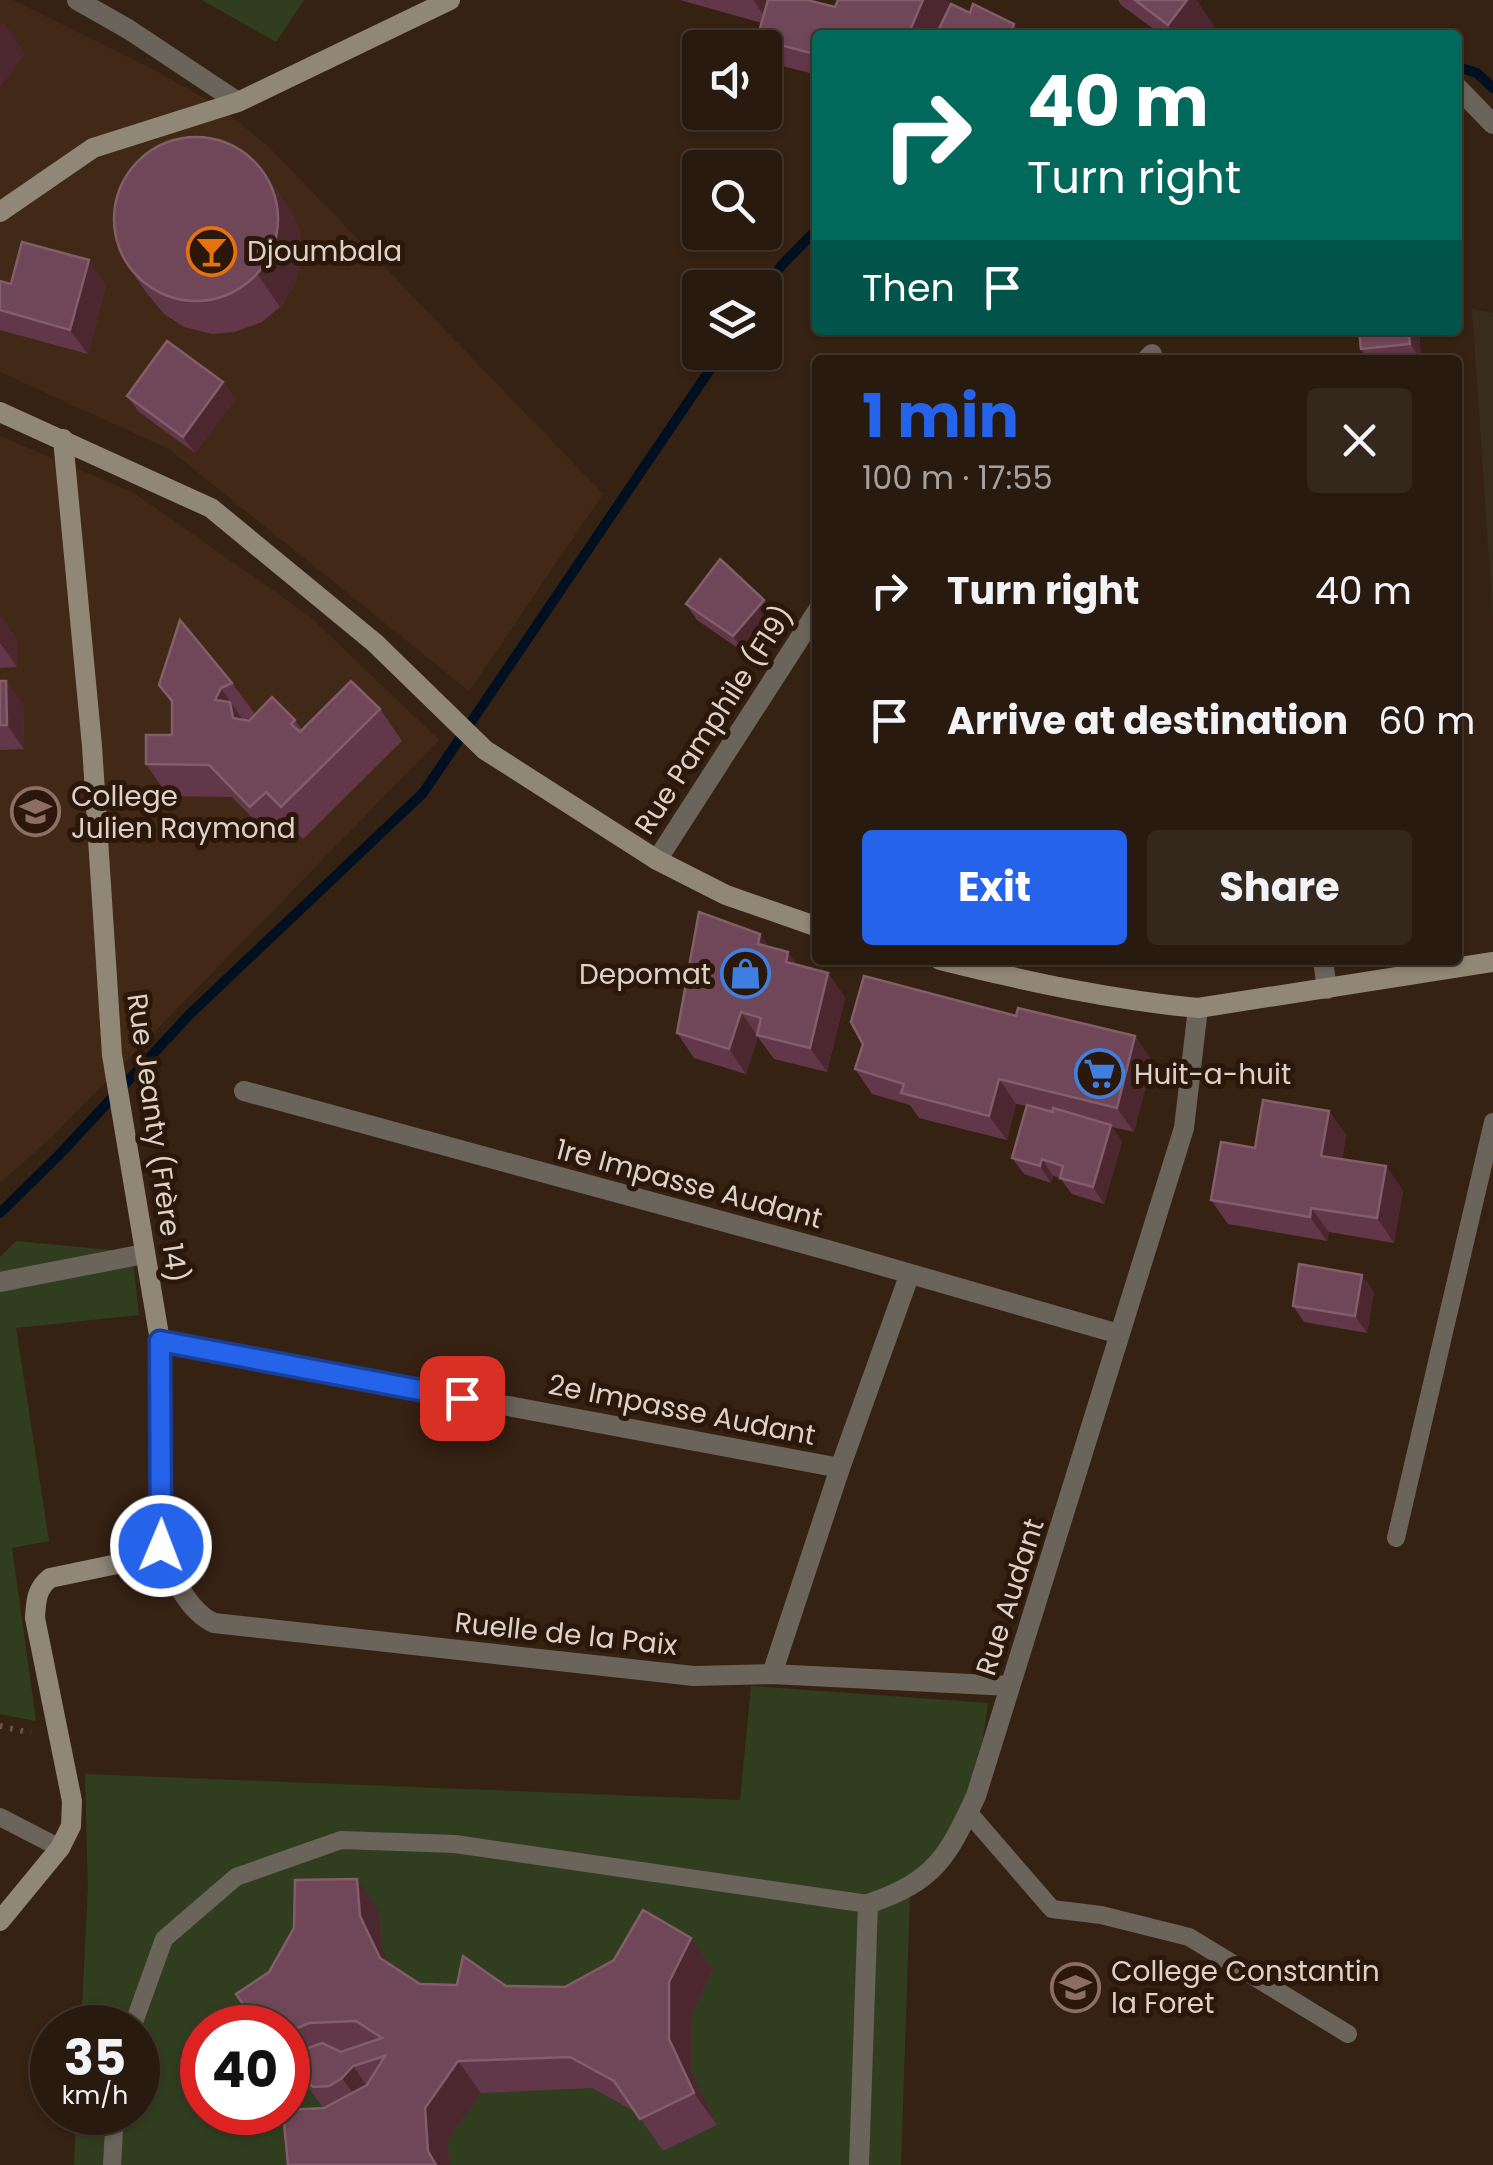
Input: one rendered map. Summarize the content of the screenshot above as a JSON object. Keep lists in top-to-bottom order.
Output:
{
  "streets": {
    "street": [
      "Rue Pamphile (F19)",
      "Rue Jeanty (Frère 14)",
      "1re Impasse Audant",
      "2e Impasse Audant",
      "Rue Audant",
      "Ruelle de la Paix"
    ]
  },
  "crossings": [
    ["Rue Jeanty (Frère 14)", "2e Impasse Audant"],
    ["Rue Jeanty (Frère 14)", "Ruelle de la Paix"],
    ["1re Impasse Audant", "Rue Audant"],
    ["Rue Audant", "Ruelle de la Paix"]
  ],
  "places": {
    "bar": ["Djoumbala"],
    "school or university": ["College Julien Raymond", "College Constantin la Foret"],
    "shop": ["Depomat"],
    "supermarket": ["Huit-a-huit"]
  },
  "page": {
    "turn": ["40 m", "Turn right"],
    "then": "Then",
    "heading": ["1 min", "100 m · 17:55"],
    "list": [
      {
        "name": "Turn right",
        "value": "40 m"
      },
      {
        "name": "Arrive at destination",
        "value": "60 m"
      }
    ],
    "buttons": ["Exit", "Share"],
    "speed": "35 km/h",
    "limit": "40"
  }
}
